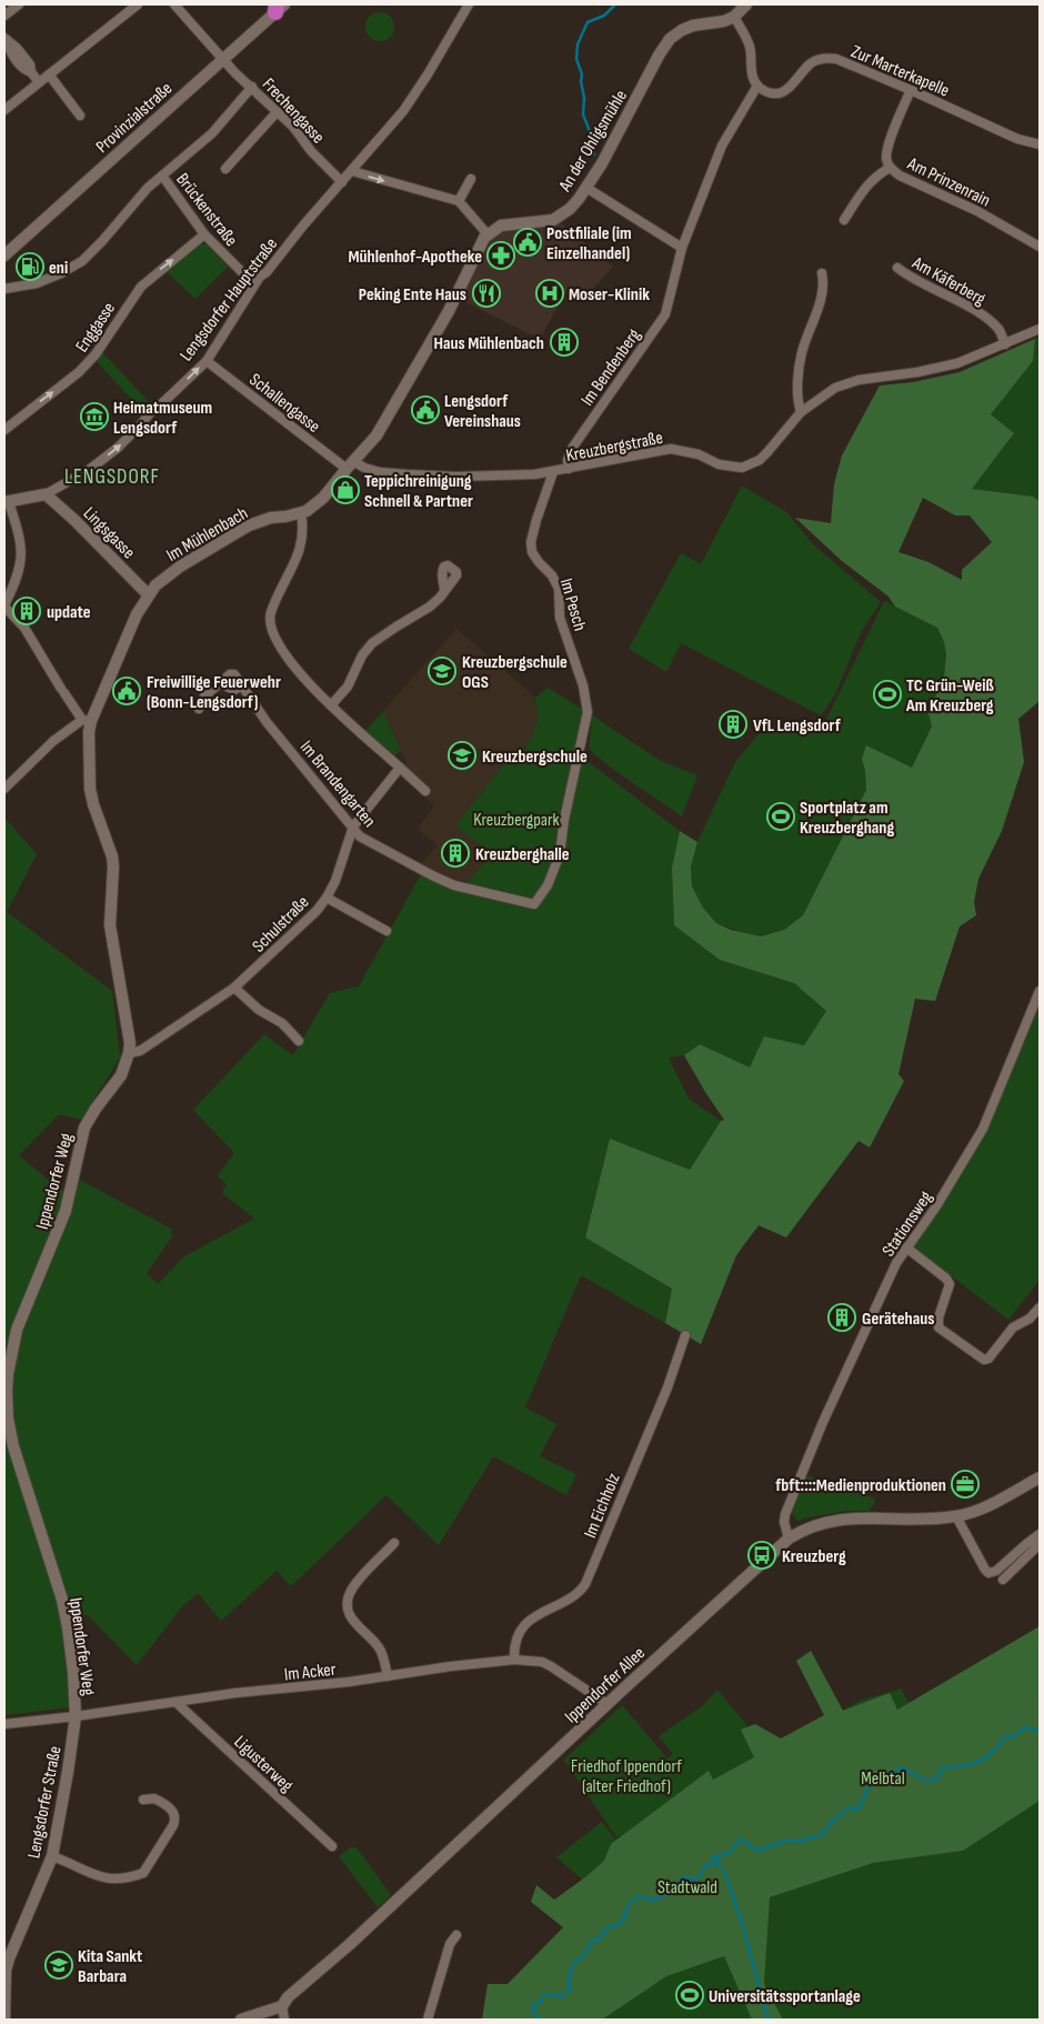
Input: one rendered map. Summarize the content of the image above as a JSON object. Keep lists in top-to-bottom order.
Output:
{
  "streets": {
    "street": [
      "Zur Marterkapelle",
      "Frechengasse",
      "Provinzialstraße",
      "An der Ohligsmühle",
      "Am Prinzenrain",
      "Brückenstraße",
      "Am Käferberg",
      "Lengsdorfer Hauptstraße",
      "Enggasse",
      "Im Bendenberg",
      "Schallengasse",
      "Kreuzbergstraße",
      "Lingsgasse",
      "Im Mühlenbach",
      "Im Pesch",
      "Im Brandengarten",
      "Schulstraße",
      "Ippendorfer Weg",
      "Stationsweg",
      "Im Eichholz",
      "Im Acker",
      "Ippendorfer Allee",
      "Ligusterweg",
      "Lengsdorfer Straße"
    ]
  },
  "crossings": [
    ["Zur Marterkapelle", "Am Prinzenrain"],
    ["Frechengasse", "Provinzialstraße"],
    ["Frechengasse", "Lengsdorfer Hauptstraße"],
    ["An der Ohligsmühle", "Im Mühlenbach"],
    ["Brückenstraße", "Lengsdorfer Hauptstraße"],
    ["Brückenstraße", "Enggasse"],
    ["Am Käferberg", "Kreuzbergstraße"],
    ["Lengsdorfer Hauptstraße", "Schallengasse"],
    ["Lengsdorfer Hauptstraße", "Lingsgasse"],
    ["Im Bendenberg", "Kreuzbergstraße"],
    ["Schallengasse", "Kreuzbergstraße"],
    ["Schallengasse", "Im Mühlenbach"],
    ["Kreuzbergstraße", "Im Mühlenbach"],
    ["Kreuzbergstraße", "Im Pesch"],
    ["Lingsgasse", "Im Mühlenbach"],
    ["Im Mühlenbach", "Ippendorfer Weg"],
    ["Im Pesch", "Im Brandengarten"],
    ["Im Brandengarten", "Schulstraße"],
    ["Schulstraße", "Ippendorfer Weg"],
    ["Ippendorfer Weg", "Im Acker"],
    ["Ippendorfer Weg", "Lengsdorfer Straße"],
    ["Stationsweg", "Ippendorfer Allee"],
    ["Im Eichholz", "Im Acker"],
    ["Im Acker", "Ippendorfer Allee"],
    ["Im Acker", "Ligusterweg"],
    ["Im Acker", "Lengsdorfer Straße"]
  ],
  "districts": ["LENGSDORF"],
  "parks": [
    "Kreuzbergpark",
    "Friedhof Ippendorf (alter Friedhof)",
    "Melbtal",
    "Stadtwald"
  ],
  "places": {
    "public building": ["Postfiliale (im Einzelhandel)", "Lengsdorf Vereinshaus", "Freiwillige Feuerwehr (Bonn-Lengsdorf)"],
    "pharmacy": ["Mühlenhof-Apotheke"],
    "fuel station": ["eni"],
    "restaurant": ["Peking Ente Haus"],
    "hospital": ["Moser-Klinik"],
    "building": [
      "Haus Mühlenbach",
      "update",
      "VfL Lengsdorf",
      "Kreuzberghalle",
      "Gerätehaus"
    ],
    "museum": ["Heimatmuseum Lengsdorf"],
    "shop": ["Teppichreinigung Schnell & Partner"],
    "school or university": ["Kreuzbergschule OGS", "Kreuzbergschule", "Kita Sankt Barbara"],
    "sports": ["TC Grün-Weiß Am Kreuzberg", "Sportplatz am Kreuzberghang", "Universitätssportanlage"],
    "office": ["fbft::::Medienproduktionen"],
    "bus stop": ["Kreuzberg"]
  }
}
